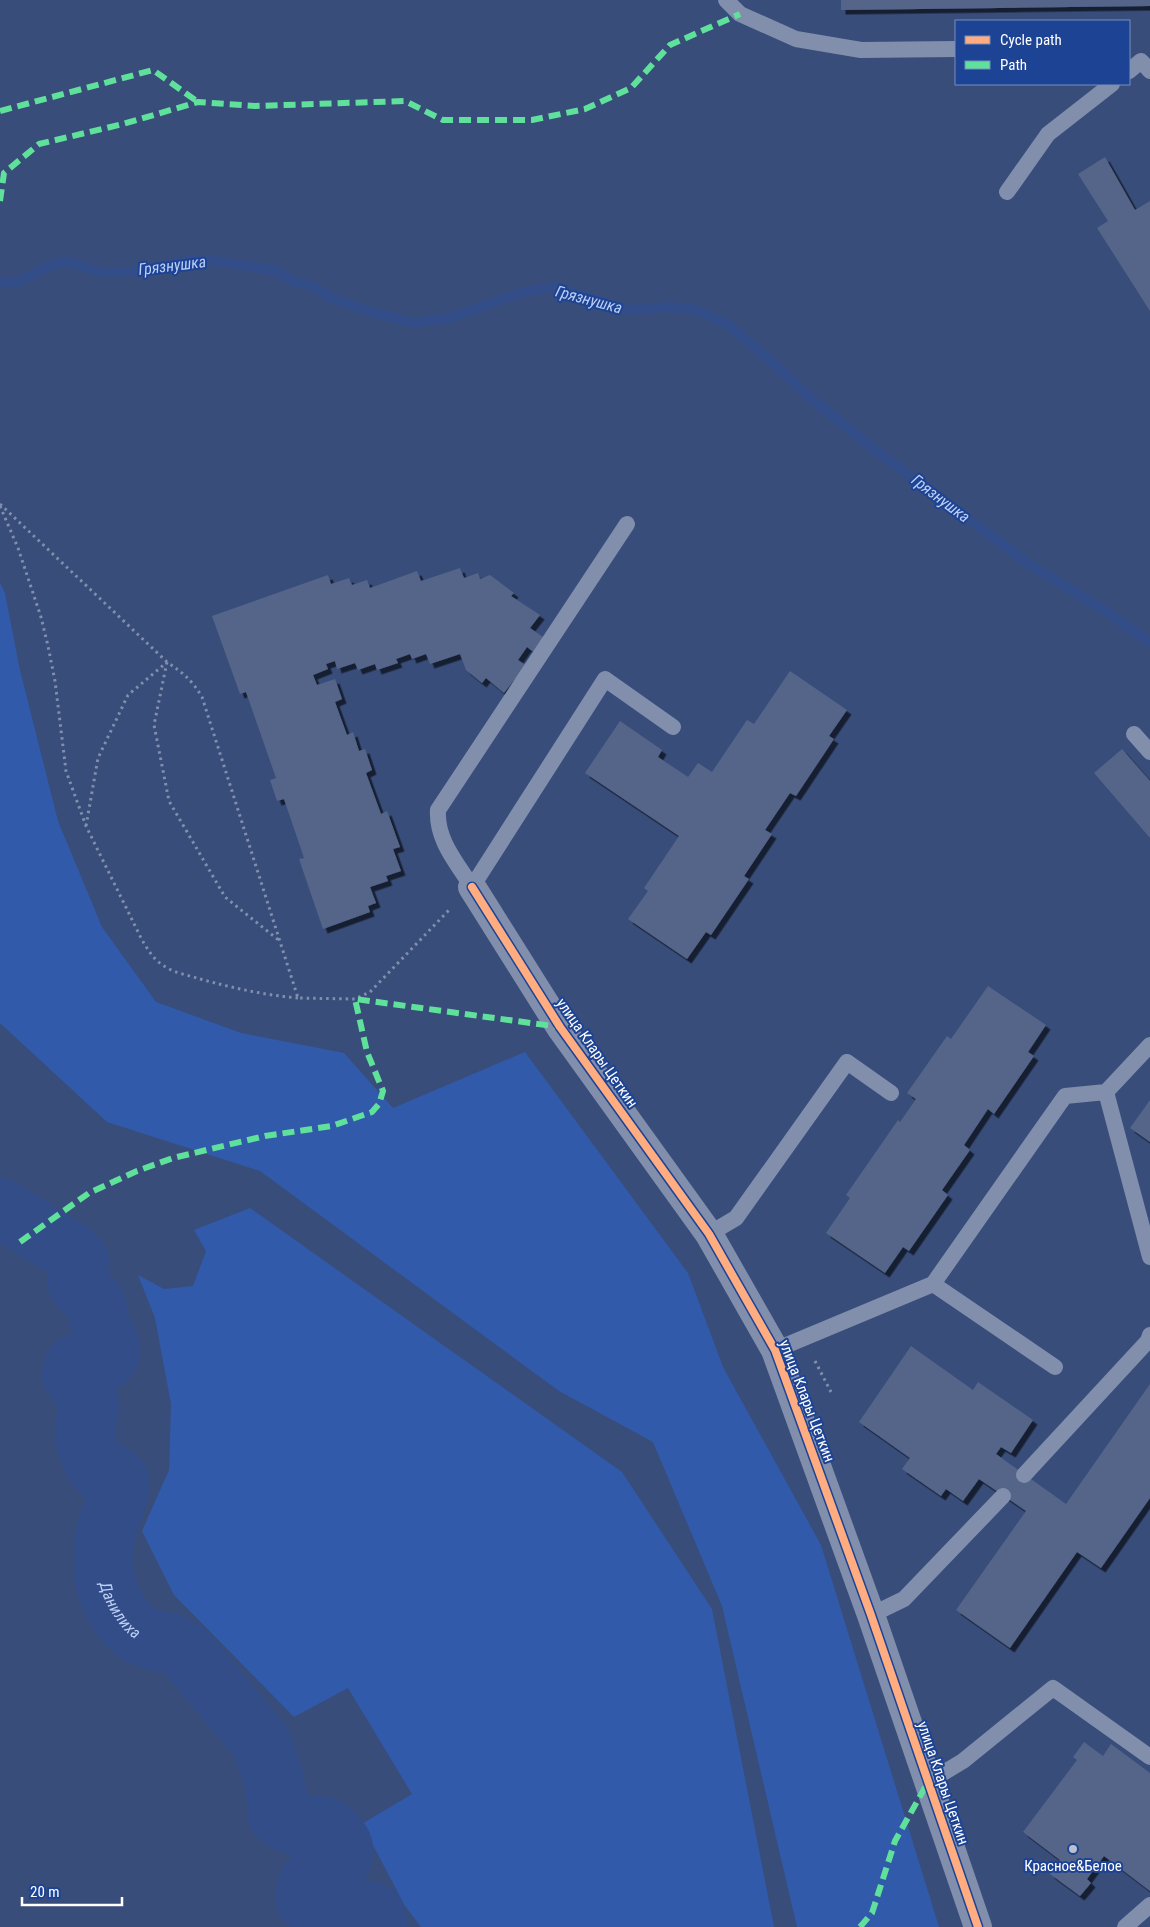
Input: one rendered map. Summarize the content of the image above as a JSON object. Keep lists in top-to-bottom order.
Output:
{
  "streets": {
    "street": ["улица Клары Цеткин"]
  },
  "water": ["Грязнушка", "Данилиха"],
  "places": ["Красное&Белое"],
  "legend": ["Cycle path", "Path"],
  "scale_bar": "20 m"
}
